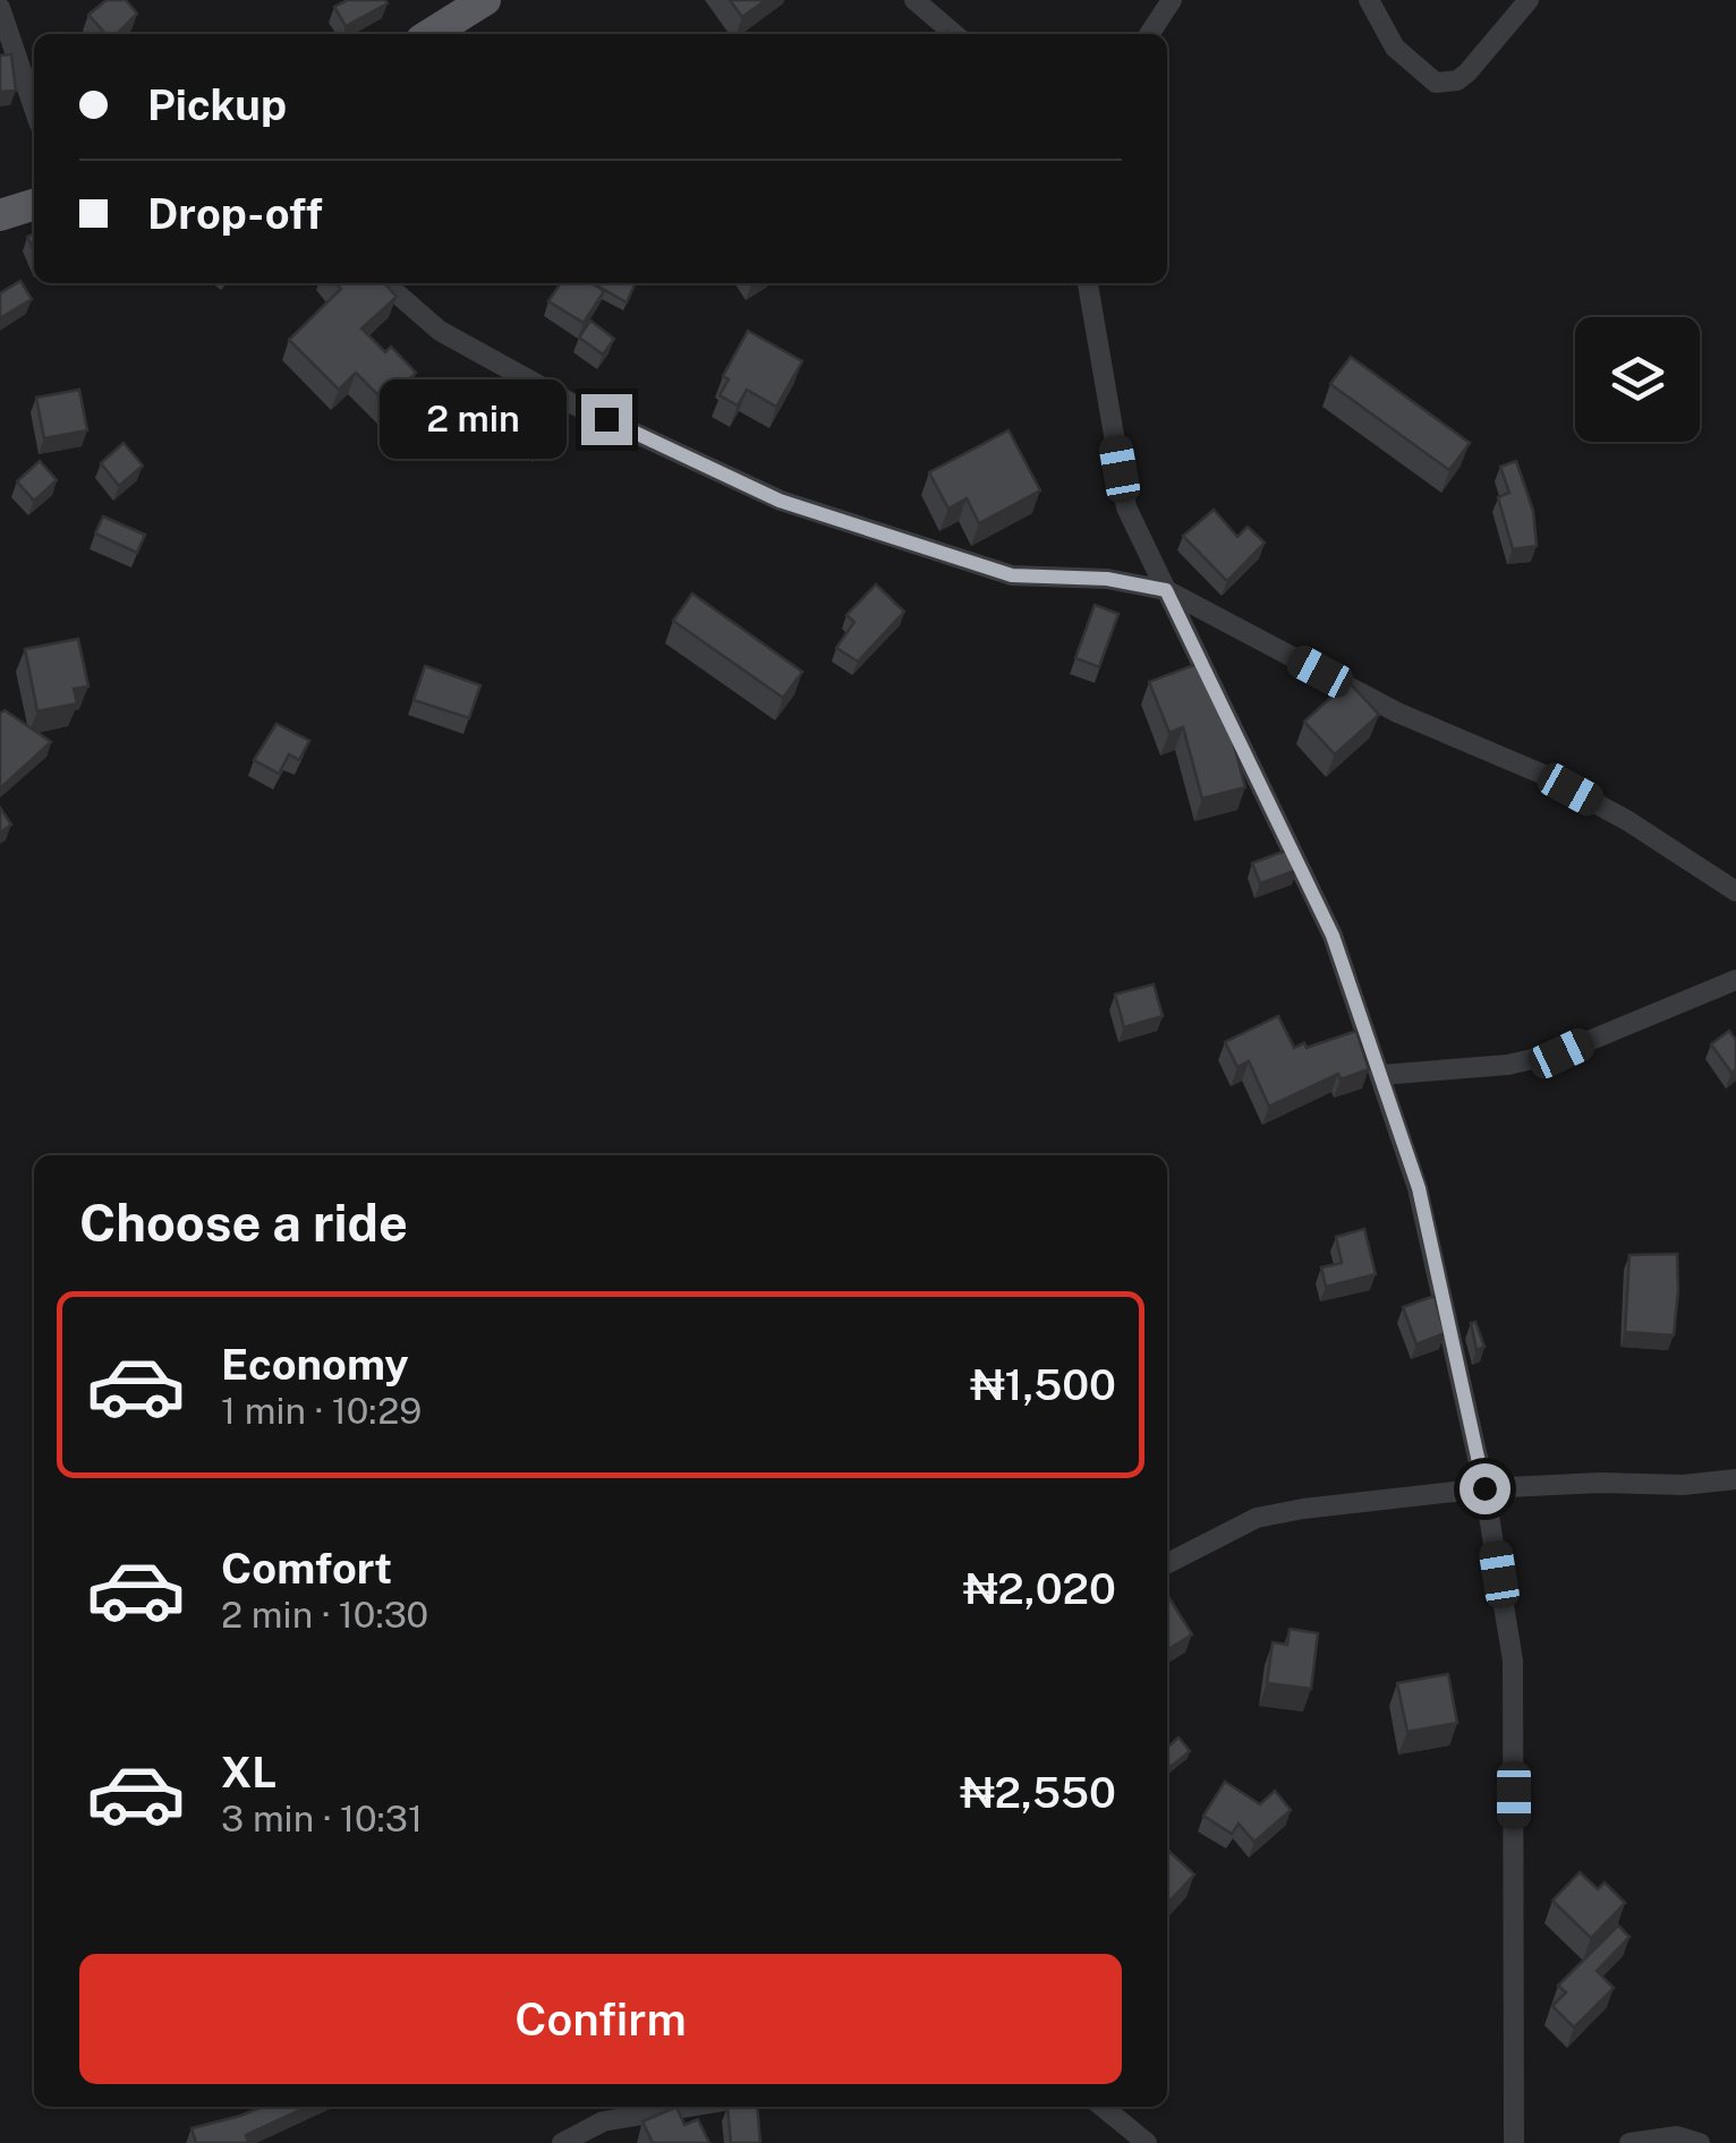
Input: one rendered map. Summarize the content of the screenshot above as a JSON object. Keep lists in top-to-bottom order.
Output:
{
  "page": {
    "banner": ["Pickup", "Drop-off"],
    "bubble": "2 min",
    "heading": "Choose a ride",
    "list": [
      {
        "name": "Economy",
        "note": "1 min · 10:29",
        "value": "₦1,500"
      },
      {
        "name": "Comfort",
        "note": "2 min · 10:30",
        "value": "₦2,020"
      },
      {
        "name": "XL",
        "note": "3 min · 10:31",
        "value": "₦2,550"
      }
    ],
    "buttons": "Confirm"
  }
}
